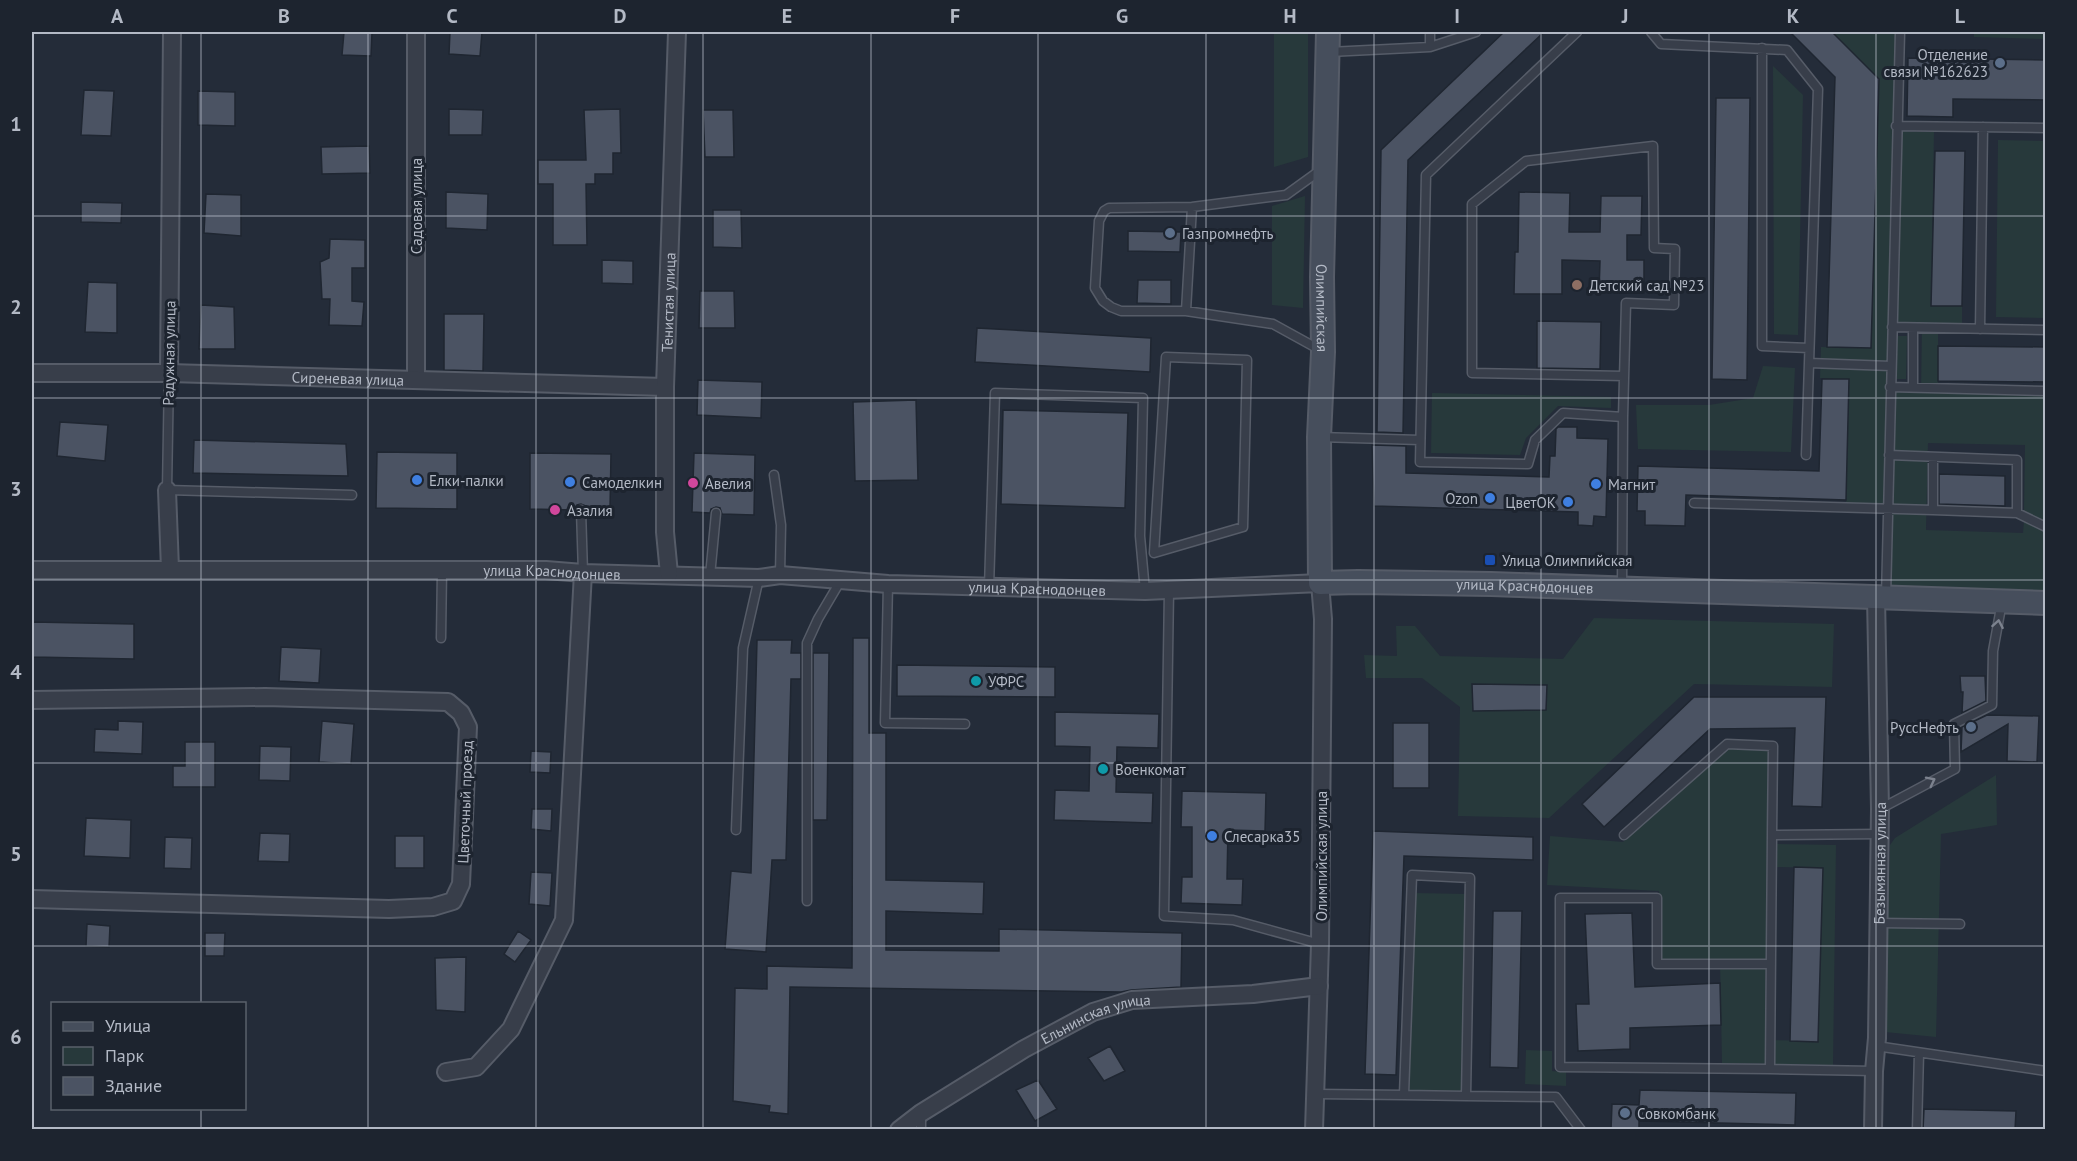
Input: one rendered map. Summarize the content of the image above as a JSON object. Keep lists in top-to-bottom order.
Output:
{
  "streets": {
    "main road": ["Олимпийская", "улица Краснодонцев"],
    "street": [
      "Садовая улица",
      "Тенистая улица",
      "Радужная улица",
      "Сиреневая улица",
      "Цветочный проезд",
      "Олимпийская улица",
      "Безымянная улица",
      "Ельнинская улица"
    ]
  },
  "crossings": [
    ["Садовая улица", "Сиреневая улица"],
    ["Тенистая улица", "Сиреневая улица"],
    ["Тенистая улица", "улица Краснодонцев"],
    ["Олимпийская", "улица Краснодонцев"],
    ["Олимпийская", "Олимпийская улица"],
    ["Радужная улица", "Сиреневая улица"],
    ["улица Краснодонцев", "Олимпийская улица"],
    ["улица Краснодонцев", "Безымянная улица"],
    ["Олимпийская улица", "Ельнинская улица"]
  ],
  "places": {
    "other": [
      "Отделение связи №162623",
      "Газпромнефть",
      "Детский сад №23",
      "Елки-палки",
      "Самоделкин",
      "Авелия",
      "Магнит",
      "Ozon",
      "ЦветОК",
      "Азалия",
      "УФРС",
      "РуссНефть",
      "Военкомат",
      "Слесарка35",
      "Совкомбанк"
    ],
    "transit": ["Улица Олимпийская"]
  },
  "legend": ["Улица", "Парк", "Здание"],
  "grid": {
    "columns": [
      "A",
      "B",
      "C",
      "D",
      "E",
      "F",
      "G",
      "H",
      "I",
      "J",
      "K",
      "L"
    ],
    "rows": [
      "1",
      "2",
      "3",
      "4",
      "5",
      "6"
    ]
  }
}
